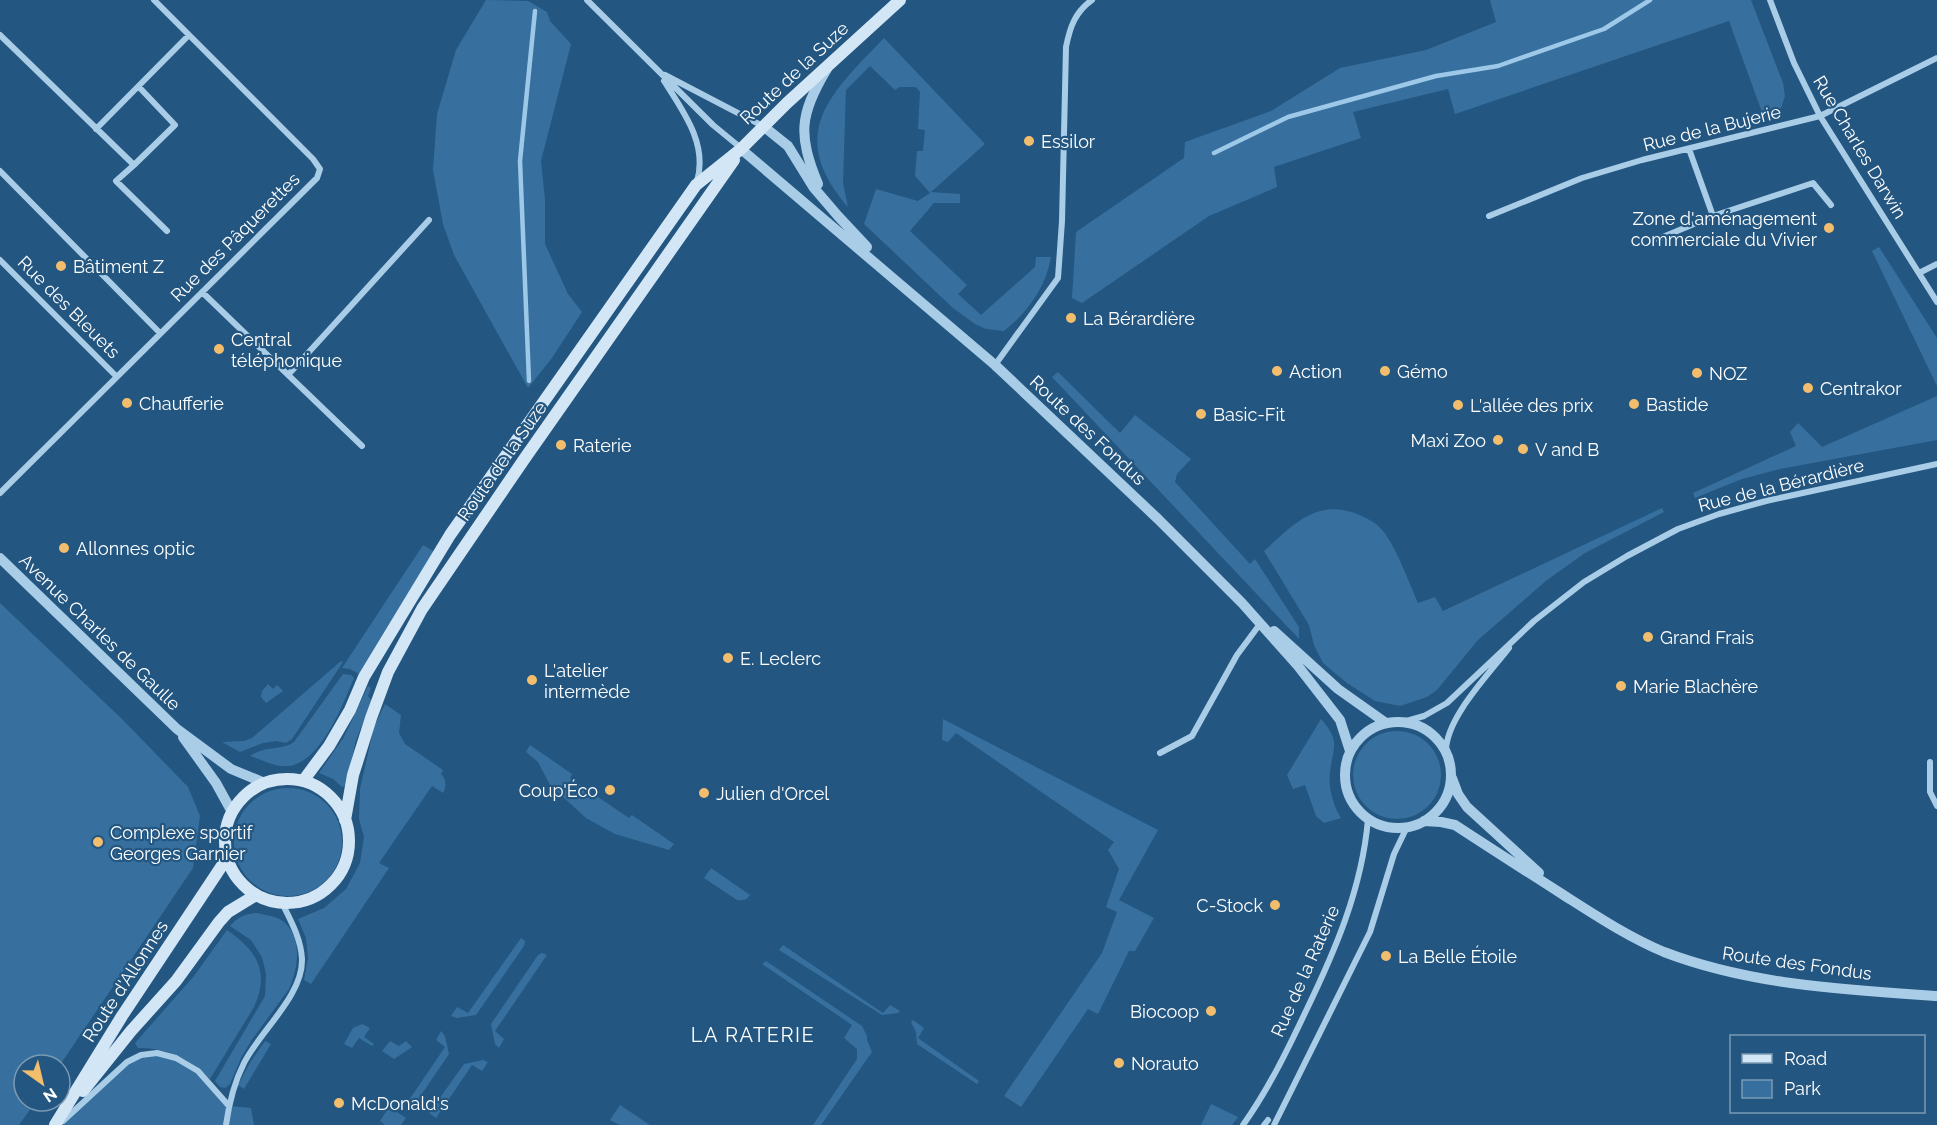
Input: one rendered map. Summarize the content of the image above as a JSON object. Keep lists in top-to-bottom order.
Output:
{
  "streets": {
    "main road": ["Route de la Suze", "Route d'Allonnes"],
    "street": [
      "Rue de la Bujerie",
      "Rue Charles Darwin",
      "Rue des Pâquerettes",
      "Rue des Bleuets",
      "Route des Fondus",
      "Rue de la Bérardière",
      "Avenue Charles de Gaulle",
      "Rue de la Raterie"
    ]
  },
  "crossings": [
    ["Route de la Suze", "Route des Fondus"],
    ["Route de la Suze", "Avenue Charles de Gaulle"],
    ["Route de la Suze", "Route d'Allonnes"],
    ["Rue de la Bujerie", "Rue Charles Darwin"],
    ["Rue des Pâquerettes", "Rue des Bleuets"],
    ["Route des Fondus", "Rue de la Bérardière"],
    ["Route des Fondus", "Rue de la Raterie"],
    ["Rue de la Bérardière", "Rue de la Raterie"],
    ["Avenue Charles de Gaulle", "Route d'Allonnes"]
  ],
  "districts": ["LA RATERIE"],
  "places": [
    "Essilor",
    "Zone d'aménagement commerciale du Vivier",
    "Bâtiment Z",
    "La Bérardière",
    "Central téléphonique",
    "Action",
    "Gémo",
    "NOZ",
    "Centrakor",
    "Chaufferie",
    "Bastide",
    "L'allée des prix",
    "Basic-Fit",
    "Maxi Zoo",
    "Raterie",
    "V and B",
    "Allonnes optic",
    "Grand Frais",
    "E. Leclerc",
    "L'atelier intermède",
    "Marie Blachère",
    "Coup'Éco",
    "Julien d'Orcel",
    "Complexe sportif Georges Garnier",
    "C-Stock",
    "La Belle Étoile",
    "Biocoop",
    "Norauto",
    "McDonald's"
  ],
  "legend": ["Road", "Park"],
  "north": "bottom right"
}
